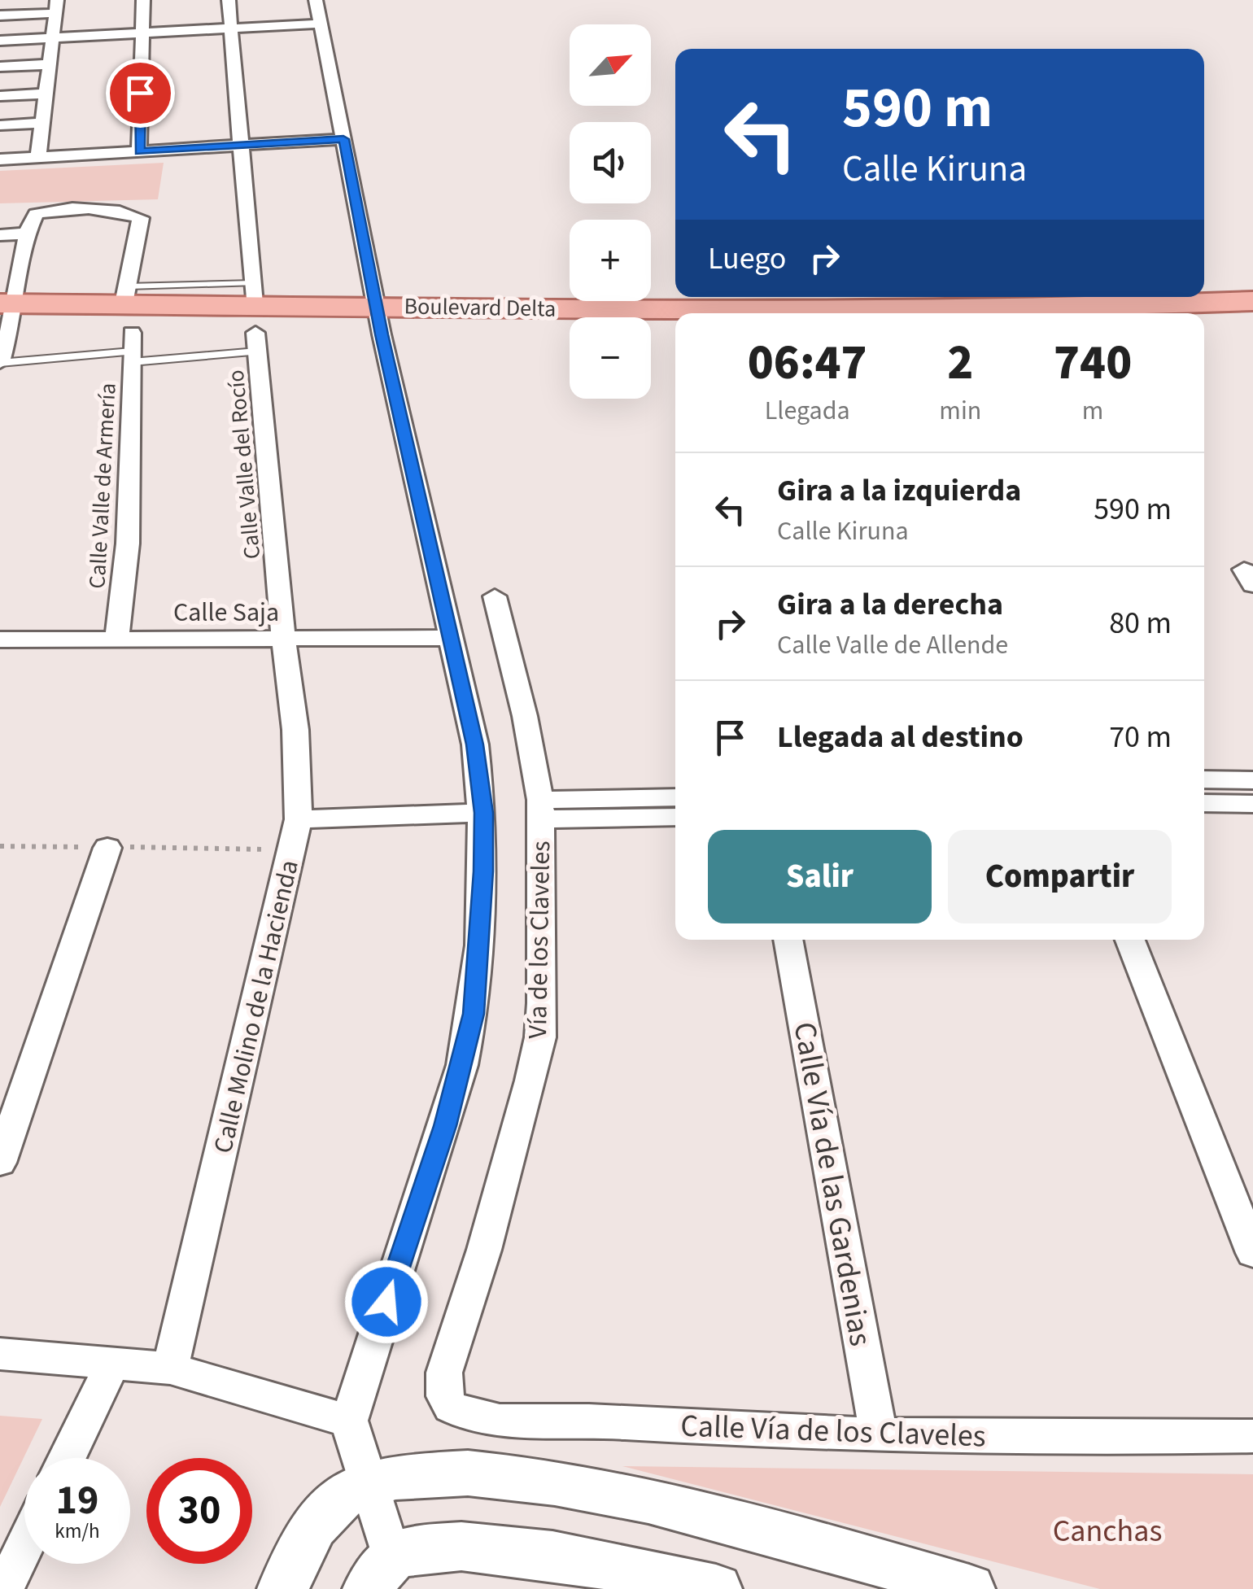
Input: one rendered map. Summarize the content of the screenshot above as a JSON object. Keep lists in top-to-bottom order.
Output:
{
  "streets": {
    "main road": ["Boulevard Delta"],
    "street": [
      "Calle Valle del Rocío",
      "Calle Valle de Armería",
      "Calle Saja",
      "Vía de los Claveles",
      "Calle Molino de la Hacienda",
      "Calle Vía de las Gardenias",
      "Calle Vía de los Claveles"
    ]
  },
  "crossings": [
    ["Boulevard Delta", "Calle Valle del Rocío"],
    ["Boulevard Delta", "Calle Valle de Armería"],
    ["Calle Valle del Rocío", "Calle Saja"],
    ["Calle Valle del Rocío", "Calle Molino de la Hacienda"],
    ["Calle Valle de Armería", "Calle Saja"],
    ["Calle Saja", "Calle Molino de la Hacienda"],
    ["Vía de los Claveles", "Calle Vía de los Claveles"],
    ["Calle Vía de las Gardenias", "Calle Vía de los Claveles"]
  ],
  "parks": ["Canchas"],
  "north": "top right",
  "page": {
    "map_buttons": ["+", "−"],
    "turn": ["590 m", "Calle Kiruna"],
    "then": "Luego",
    "eta": [
      "06:47",
      "Llegada",
      "2",
      "min",
      "740",
      "m"
    ],
    "list": [
      {
        "name": "Gira a la izquierda",
        "note": "Calle Kiruna",
        "value": "590 m"
      },
      {
        "name": "Gira a la derecha",
        "note": "Calle Valle de Allende",
        "value": "80 m"
      },
      {
        "name": "Llegada al destino",
        "value": "70 m"
      }
    ],
    "buttons": ["Salir", "Compartir"],
    "speed": "19 km/h",
    "limit": "30"
  }
}
